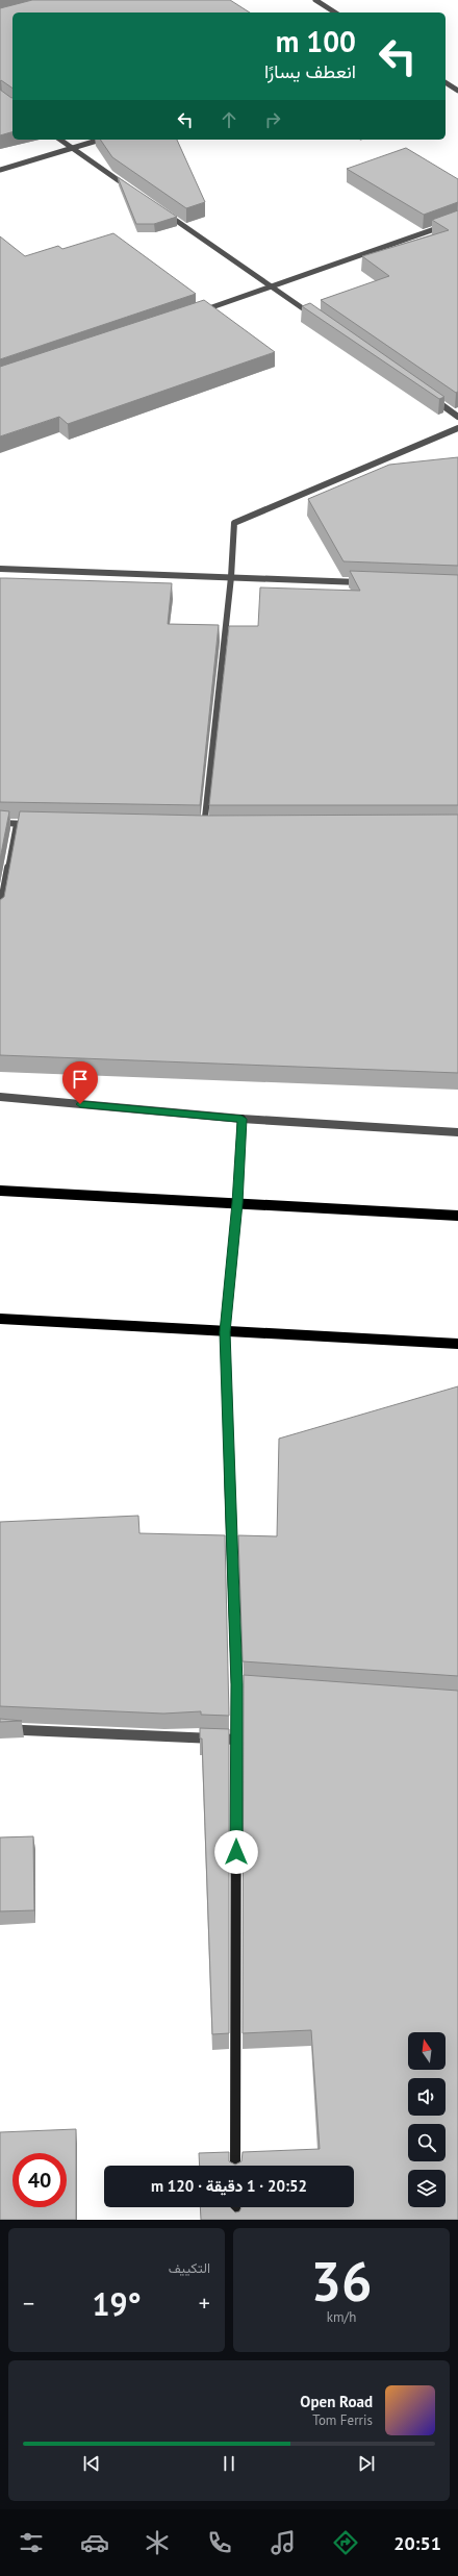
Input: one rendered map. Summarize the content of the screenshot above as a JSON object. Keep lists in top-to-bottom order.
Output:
{
  "north": "top",
  "page": {
    "turn": ["100 m", "انعطف يسارًا"],
    "limit": "40",
    "trip": "20:52 · 1 دقيقة · 120 m",
    "tile": [
      ["36", "km/h"],
      "التكييف"
    ],
    "heat": ["−", "19°", "+"],
    "song": ["Open Road", "Tom Ferris"],
    "tabs": "20:51"
  }
}
